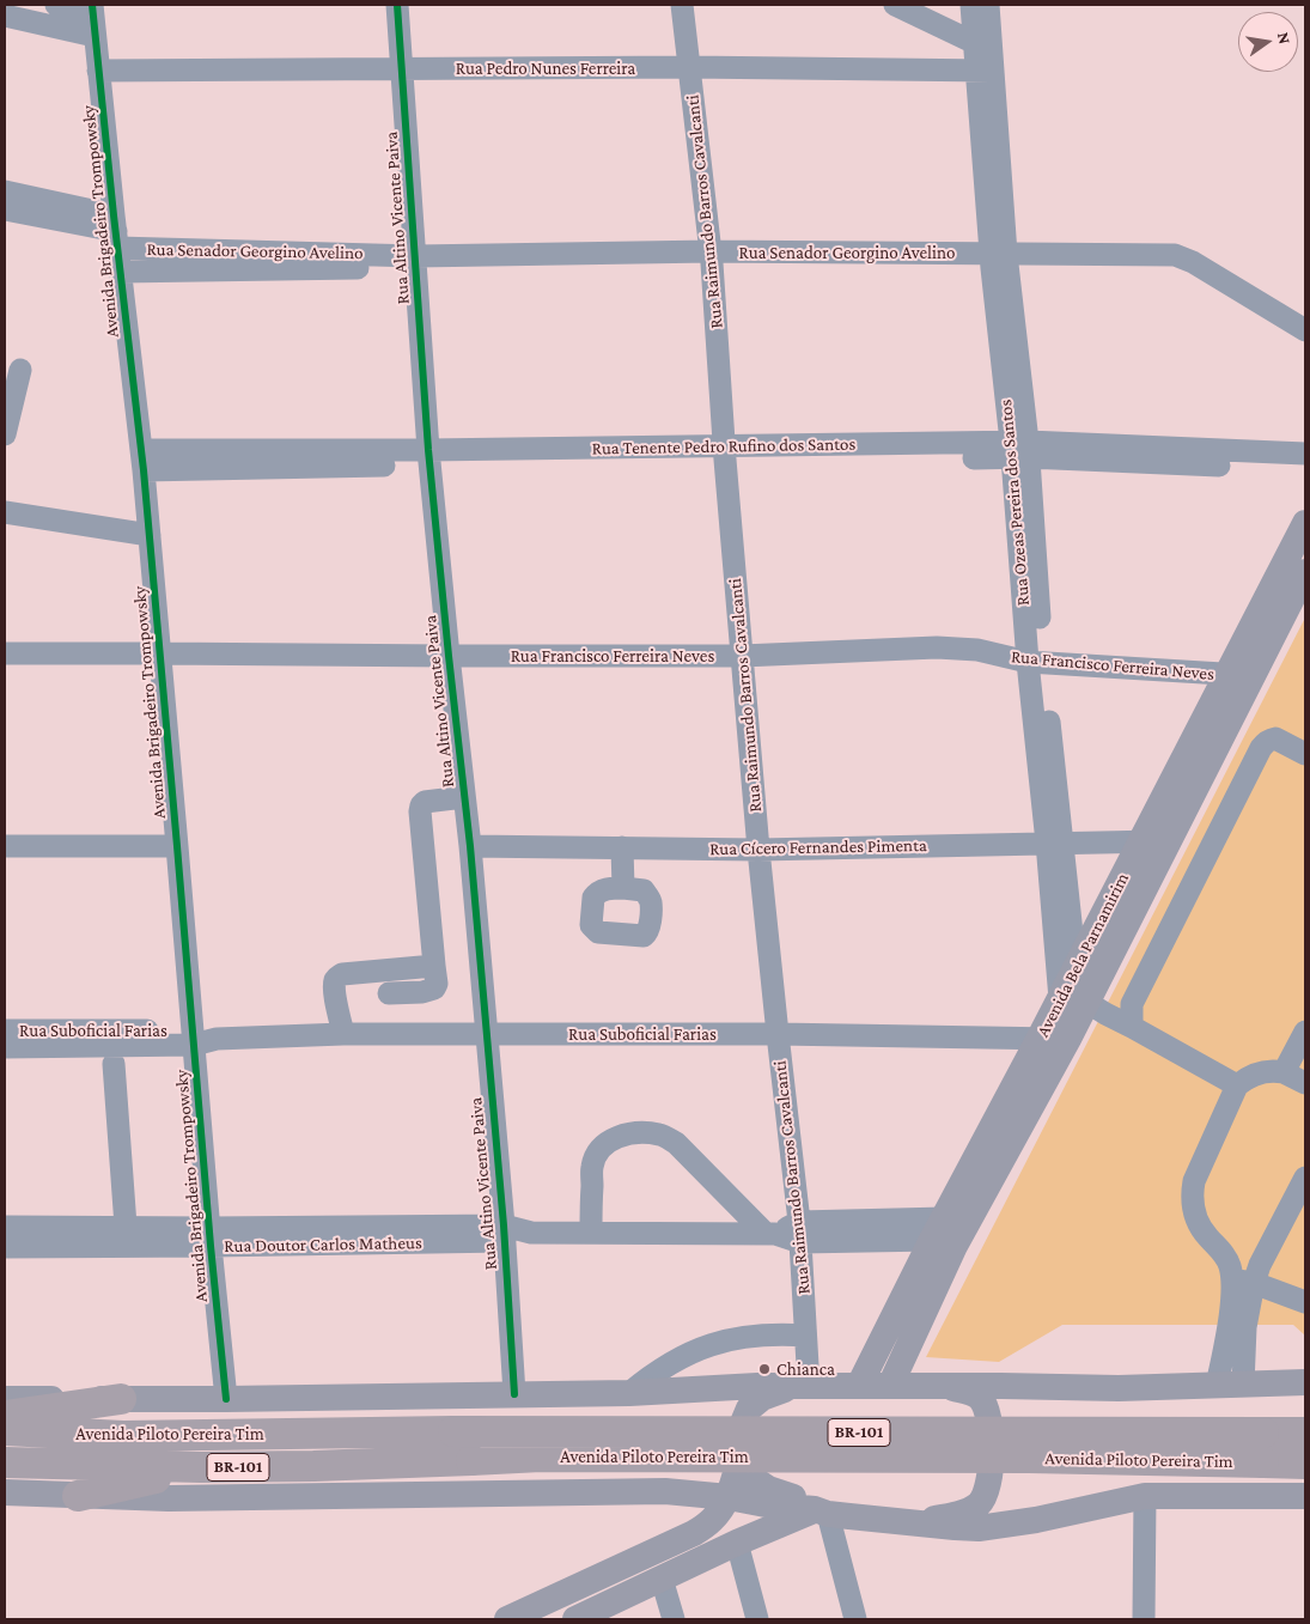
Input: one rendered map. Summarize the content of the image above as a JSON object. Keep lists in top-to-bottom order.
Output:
{
  "streets": {
    "highway": ["BR-101", "Avenida Piloto Pereira Tim"],
    "main road": ["Avenida Bela Parnamirim"],
    "street": [
      "Rua Pedro Nunes Ferreira",
      "Rua Raimundo Barros Cavalcanti",
      "Rua Altino Vicente Paiva",
      "Avenida Brigadeiro Trompowsky",
      "Rua Senador Georgino Avelino",
      "Rua Tenente Pedro Rufino dos Santos",
      "Rua Ozeas Pereira dos Santos",
      "Rua Francisco Ferreira Neves",
      "Rua Cícero Fernandes Pimenta",
      "Rua Suboficial Farias",
      "Rua Doutor Carlos Matheus"
    ]
  },
  "crossings": [
    ["Rua Pedro Nunes Ferreira", "Rua Raimundo Barros Cavalcanti"],
    ["Rua Pedro Nunes Ferreira", "Rua Altino Vicente Paiva"],
    ["Rua Pedro Nunes Ferreira", "Avenida Brigadeiro Trompowsky"],
    ["Rua Pedro Nunes Ferreira", "Rua Ozeas Pereira dos Santos"],
    ["Rua Raimundo Barros Cavalcanti", "Rua Senador Georgino Avelino"],
    ["Rua Raimundo Barros Cavalcanti", "Rua Tenente Pedro Rufino dos Santos"],
    ["Rua Raimundo Barros Cavalcanti", "Rua Francisco Ferreira Neves"],
    ["Rua Raimundo Barros Cavalcanti", "Rua Cícero Fernandes Pimenta"],
    ["Rua Raimundo Barros Cavalcanti", "Rua Suboficial Farias"],
    ["Rua Raimundo Barros Cavalcanti", "Rua Doutor Carlos Matheus"],
    ["Rua Altino Vicente Paiva", "Rua Senador Georgino Avelino"],
    ["Rua Altino Vicente Paiva", "Rua Tenente Pedro Rufino dos Santos"],
    ["Rua Altino Vicente Paiva", "Rua Francisco Ferreira Neves"],
    ["Rua Altino Vicente Paiva", "Rua Cícero Fernandes Pimenta"],
    ["Rua Altino Vicente Paiva", "Rua Suboficial Farias"],
    ["Rua Altino Vicente Paiva", "Rua Doutor Carlos Matheus"],
    ["Avenida Brigadeiro Trompowsky", "Rua Senador Georgino Avelino"],
    ["Avenida Brigadeiro Trompowsky", "Rua Tenente Pedro Rufino dos Santos"],
    ["Avenida Brigadeiro Trompowsky", "Rua Francisco Ferreira Neves"],
    ["Avenida Brigadeiro Trompowsky", "Rua Suboficial Farias"],
    ["Avenida Brigadeiro Trompowsky", "Rua Doutor Carlos Matheus"],
    ["Rua Senador Georgino Avelino", "Rua Ozeas Pereira dos Santos"],
    ["Rua Tenente Pedro Rufino dos Santos", "Rua Ozeas Pereira dos Santos"],
    ["Rua Ozeas Pereira dos Santos", "Rua Francisco Ferreira Neves"],
    ["Rua Ozeas Pereira dos Santos", "Rua Cícero Fernandes Pimenta"],
    ["Rua Ozeas Pereira dos Santos", "Avenida Bela Parnamirim"],
    ["Rua Francisco Ferreira Neves", "Avenida Bela Parnamirim"],
    ["Rua Cícero Fernandes Pimenta", "Avenida Bela Parnamirim"],
    ["Avenida Bela Parnamirim", "Rua Suboficial Farias"],
    ["Avenida Bela Parnamirim", "Rua Doutor Carlos Matheus"]
  ],
  "places": ["Chianca"],
  "north": "right"
}
